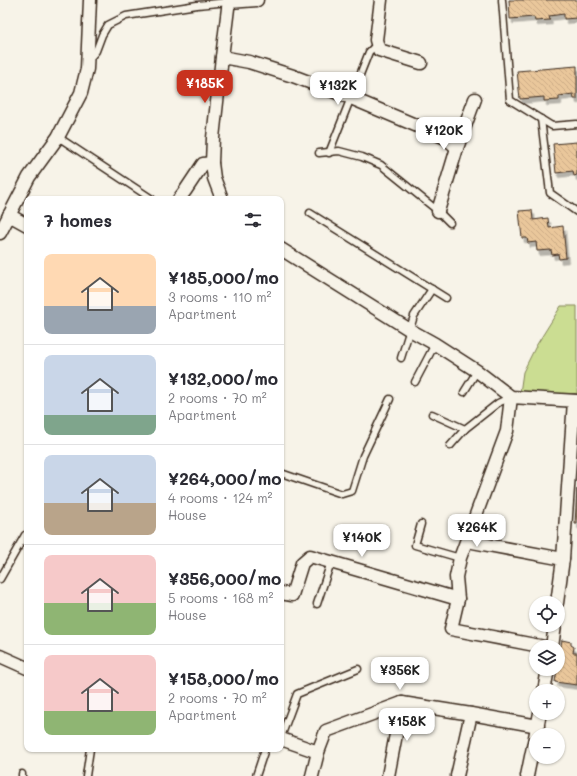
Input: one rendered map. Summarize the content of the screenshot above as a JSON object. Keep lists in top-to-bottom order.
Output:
{
  "page": {
    "price": [
      "¥185K",
      "¥132K",
      "¥120K",
      "¥264K",
      "¥140K",
      "¥356K",
      "¥158K"
    ],
    "heading": "7 homes",
    "list": [
      {
        "name": "¥185,000/mo",
        "note": "3 rooms · 110 m² · Apartment"
      },
      {
        "name": "¥132,000/mo",
        "note": "2 rooms · 70 m² · Apartment"
      },
      {
        "name": "¥264,000/mo",
        "note": "4 rooms · 124 m² · House"
      },
      {
        "name": "¥356,000/mo",
        "note": "5 rooms · 168 m² · House"
      },
      {
        "name": "¥158,000/mo",
        "note": "2 rooms · 70 m² · Apartment"
      }
    ],
    "map_buttons": ["+", "−"]
  }
}
